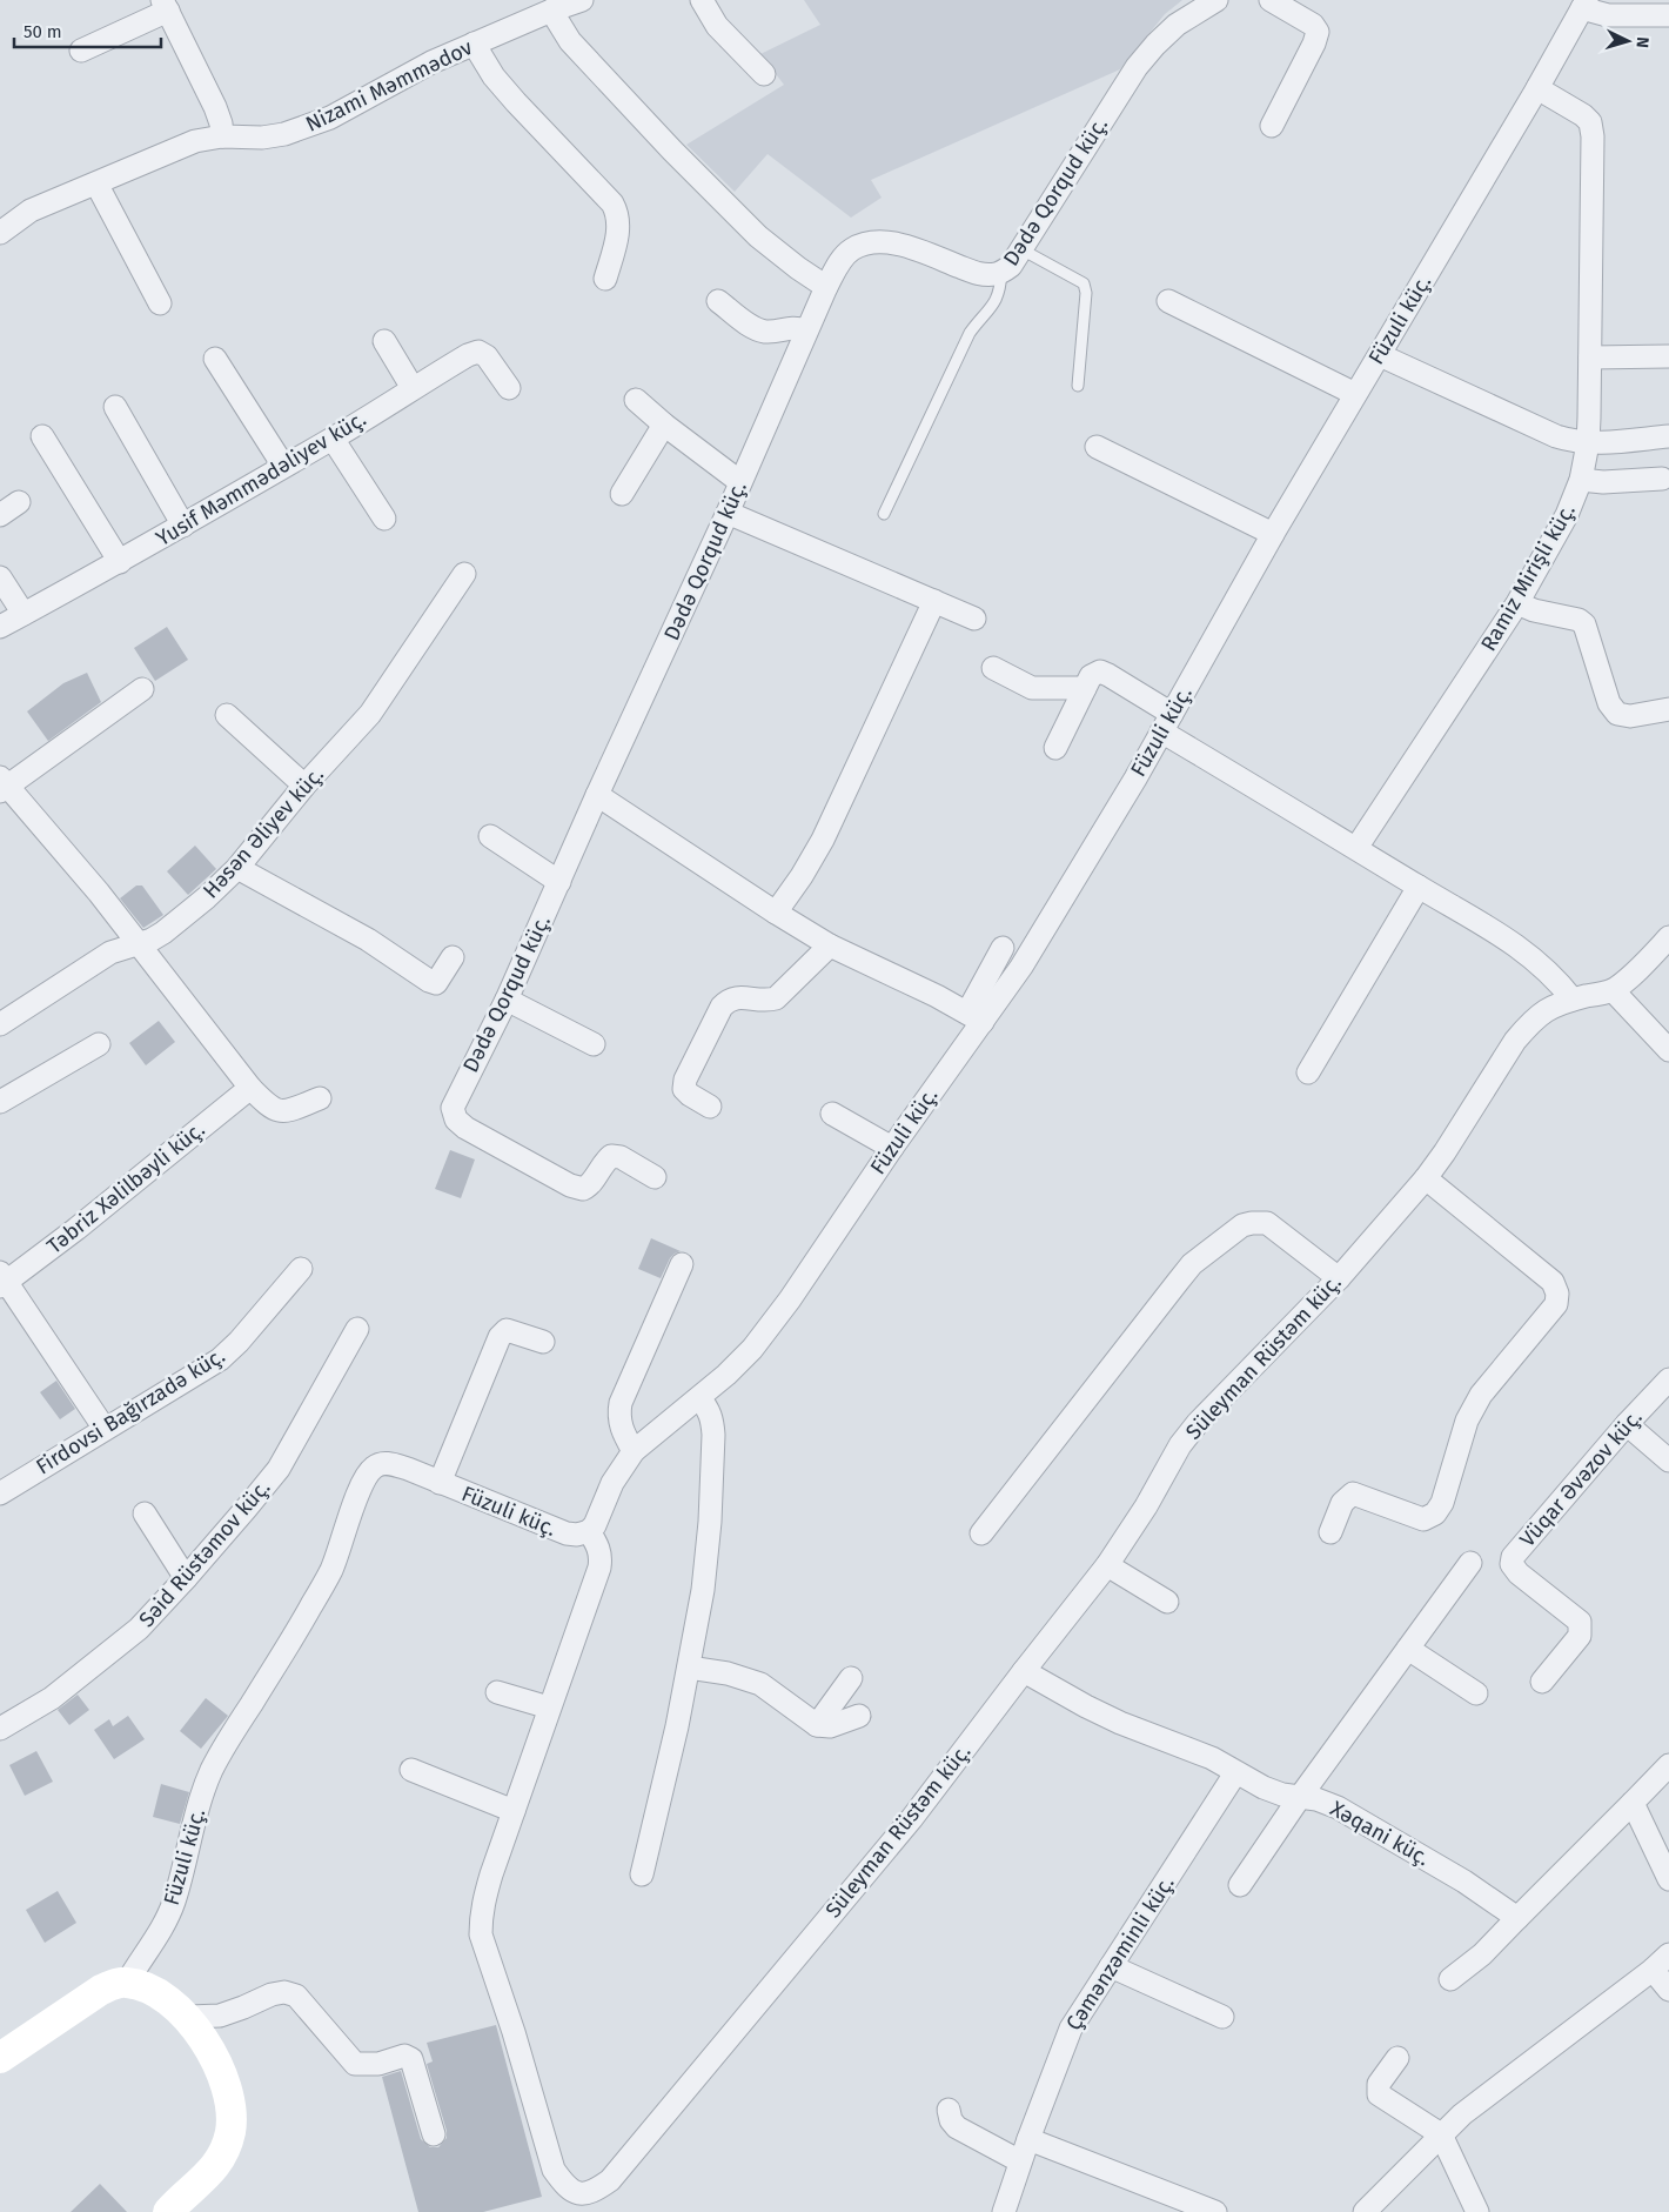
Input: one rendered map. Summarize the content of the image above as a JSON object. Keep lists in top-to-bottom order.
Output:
{
  "streets": {
    "street": [
      "Nizami Məmmədov",
      "Dədə Qorqud küç.",
      "Füzuli küç.",
      "Yusif Məmmədəliyev küç.",
      "Ramiz Mirişli küç.",
      "Həsən Əliyev küç.",
      "Təbriz Xəlilbəyli küç.",
      "Süleyman Rüstəm küç.",
      "Firdovsi Bağırzadə küç.",
      "Vüqar Əvəzov küç.",
      "Səid Rüstəmov küç.",
      "Xəqani küç.",
      "Çəmənzəminli küç."
    ]
  },
  "crossings": [
    ["Füzuli küç.", "Ramiz Mirişli küç."],
    ["Füzuli küç.", "Süleyman Rüstəm küç."],
    ["Süleyman Rüstəm küç.", "Xəqani küç."],
    ["Xəqani küç.", "Çəmənzəminli küç."]
  ],
  "scale_bar": "50 m",
  "north": "right"
}
